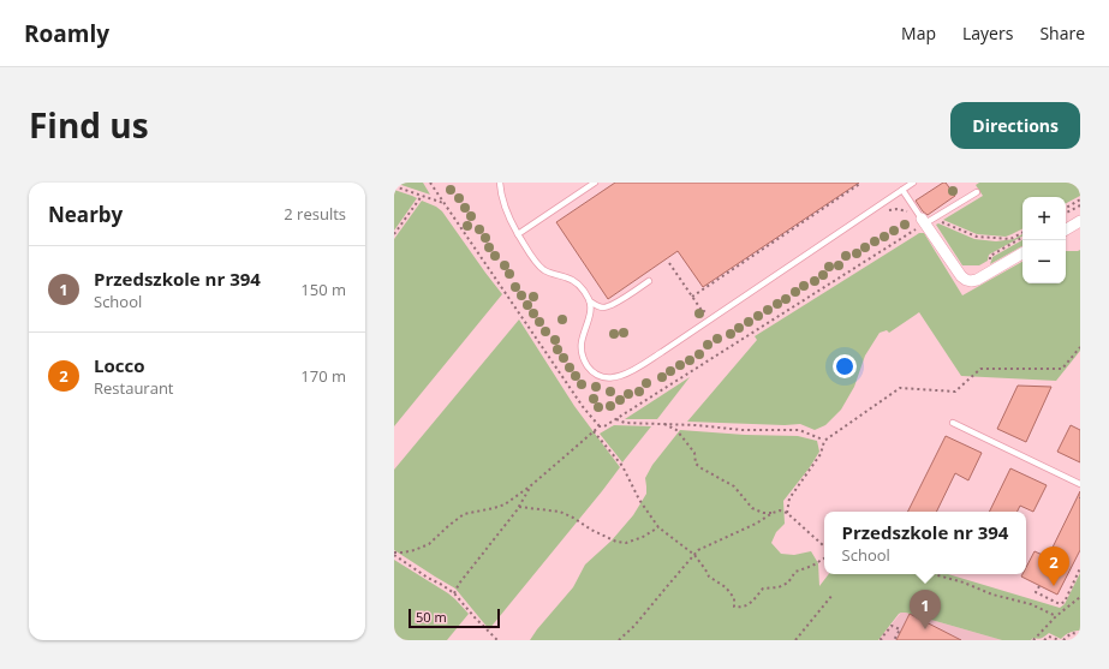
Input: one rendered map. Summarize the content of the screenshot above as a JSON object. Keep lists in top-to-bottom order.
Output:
{
  "scale_bar": "50 m",
  "page": {
    "header": "Roamly",
    "nav": ["Map", "Layers", "Share"],
    "title": "Find us",
    "buttons": "Directions",
    "heading": ["Nearby", "2 results"],
    "map_buttons": ["+", "−"],
    "list": [
      {
        "mark": "1",
        "name": "Przedszkole nr 394",
        "note": "School",
        "value": "150 m"
      },
      {
        "mark": "2",
        "name": "Locco",
        "note": "Restaurant",
        "value": "170 m"
      }
    ],
    "popup": ["Przedszkole nr 394", "School"],
    "pins": ["2", "1"],
    "scale": "50 m"
  }
}
